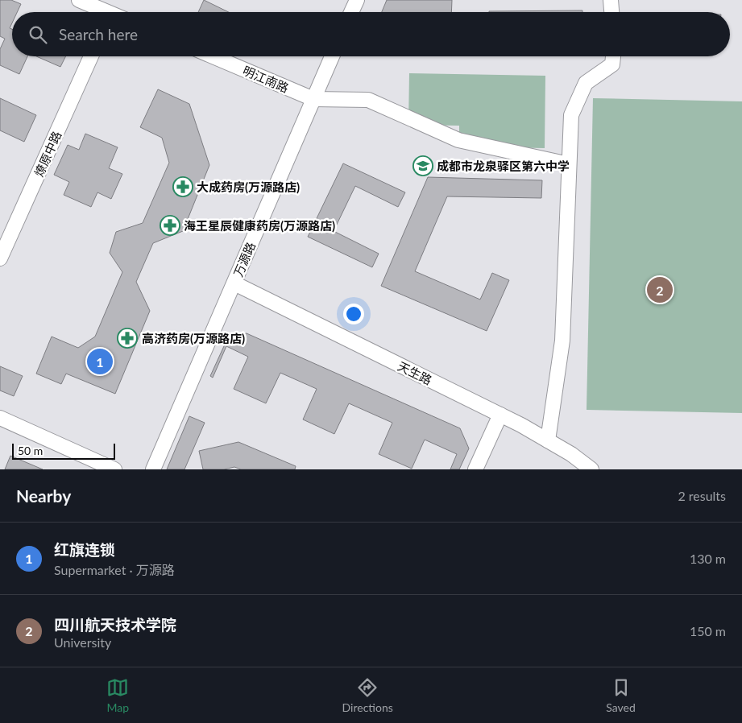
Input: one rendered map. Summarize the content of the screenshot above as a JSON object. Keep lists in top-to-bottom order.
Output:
{
  "streets": {
    "street": [
      "明江南路",
      "燎原中路",
      "万源路",
      "天生路"
    ]
  },
  "crossings": [
    ["明江南路", "万源路"],
    ["万源路", "天生路"]
  ],
  "places": {
    "school or university": ["成都市龙泉驿区第六中学"],
    "pharmacy": ["大成药房(万源路店)", "海王星辰健康药房(万源路店)", "高济药房(万源路店)"]
  },
  "scale_bar": "50 m",
  "page": {
    "search": "Search here",
    "pins": ["2", "1"],
    "scale": "50 m",
    "heading": ["Nearby", "2 results"],
    "list": [
      {
        "mark": "1",
        "name": "红旗连锁",
        "note": "Supermarket · 万源路",
        "value": "130 m"
      },
      {
        "mark": "2",
        "name": "四川航天技术学院",
        "note": "University",
        "value": "150 m"
      }
    ],
    "nav": ["Map", "Directions", "Saved"]
  }
}
